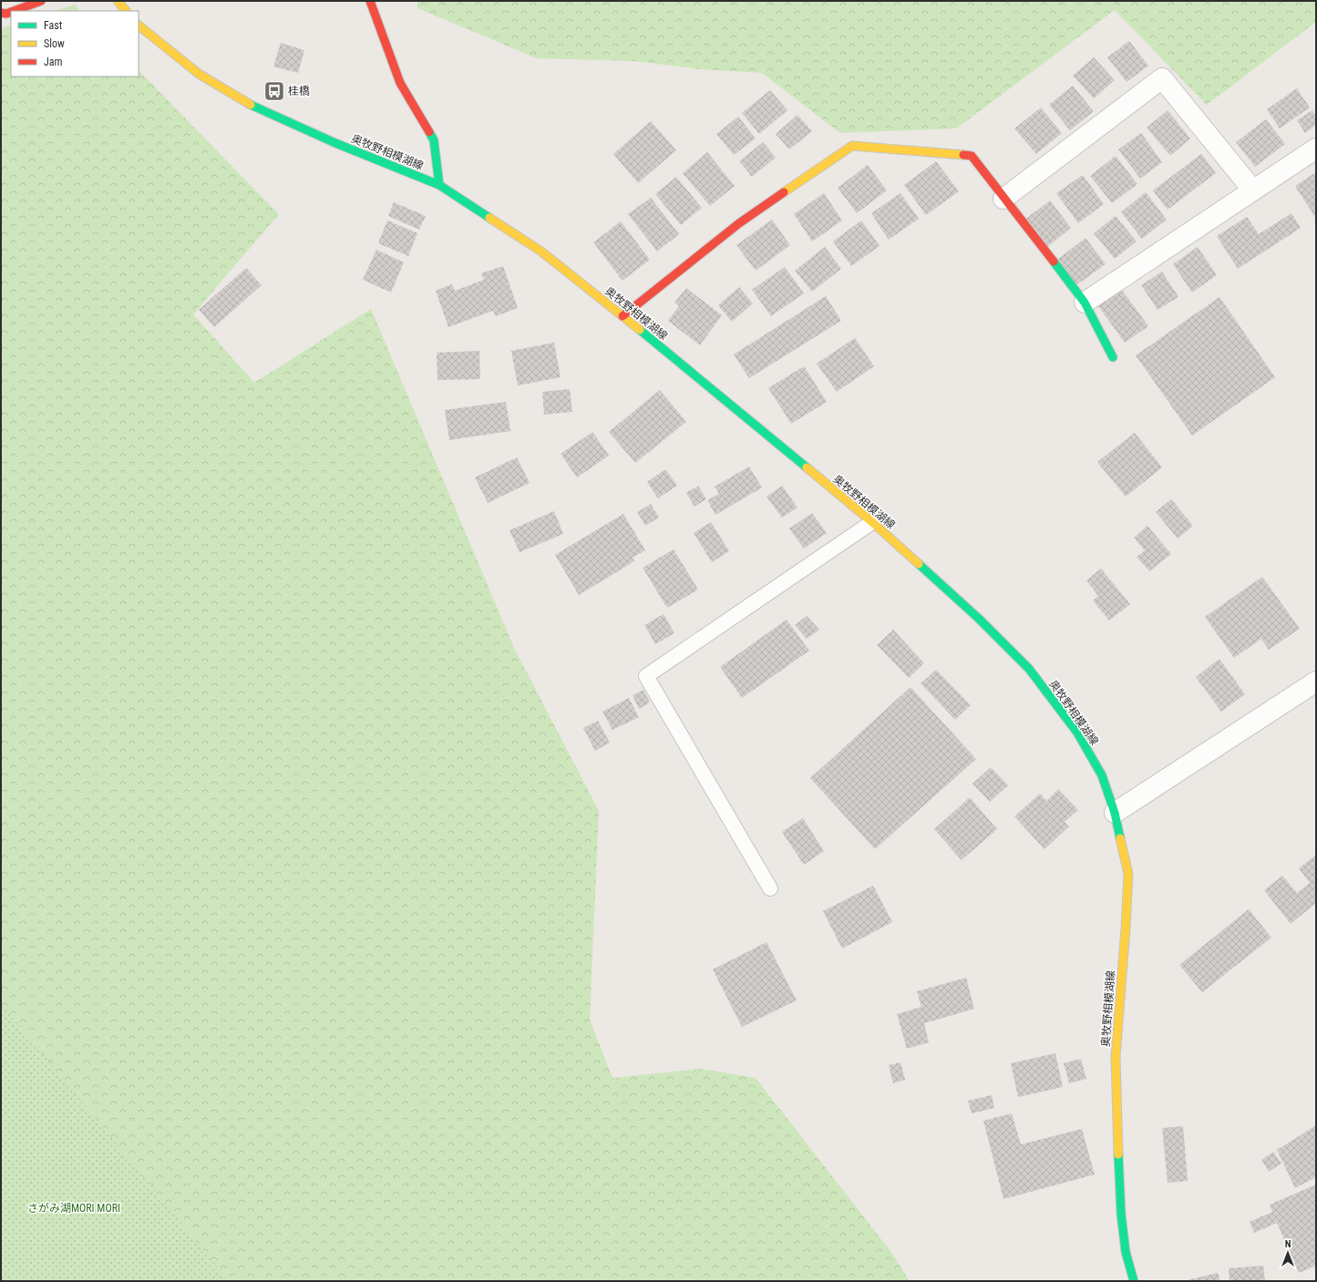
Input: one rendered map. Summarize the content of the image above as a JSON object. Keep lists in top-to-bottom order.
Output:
{
  "streets": {
    "main road": ["奥牧野相模湖線"]
  },
  "parks": ["さがみ湖MORI MORI"],
  "places": {
    "bus stop": ["桂橋"]
  },
  "legend": ["Fast", "Slow", "Jam"],
  "north": "top"
}
